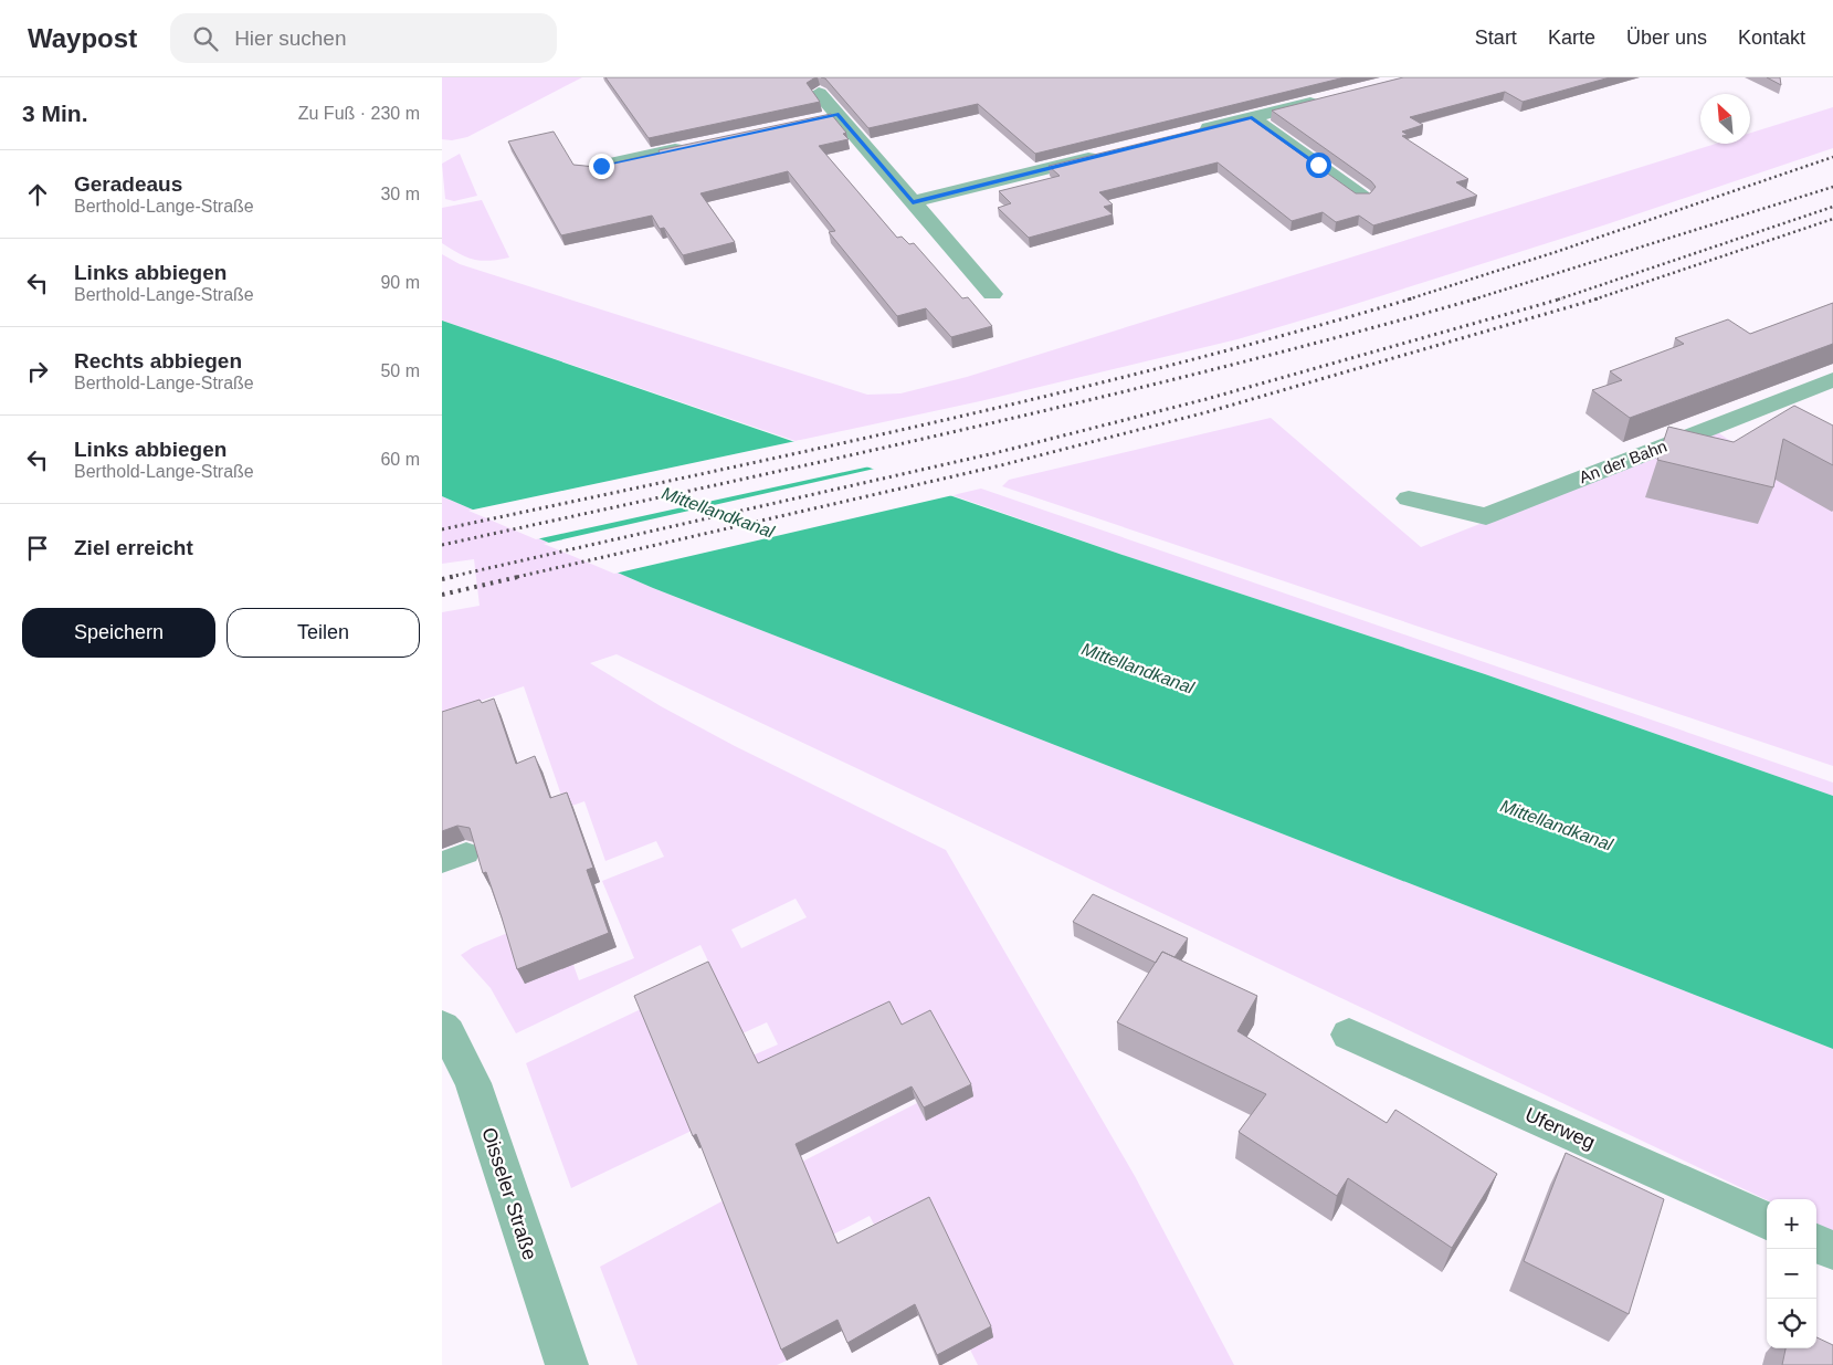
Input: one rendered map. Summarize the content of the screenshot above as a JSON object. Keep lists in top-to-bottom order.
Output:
{
  "streets": {
    "street": ["An der Bahn", "Uferweg", "Oisseler Straße"]
  },
  "water": ["Mittellandkanal"],
  "north": "top left",
  "page": {
    "header": "Waypost",
    "search": "Hier suchen",
    "nav": [
      "Start",
      "Karte",
      "Über uns",
      "Kontakt"
    ],
    "heading": ["3 Min.", "Zu Fuß · 230 m"],
    "list": [
      ["Geradeaus", "Berthold-Lange-Straße", "30 m"],
      ["Links abbiegen", "Berthold-Lange-Straße", "90 m"],
      ["Rechts abbiegen", "Berthold-Lange-Straße", "50 m"],
      ["Links abbiegen", "Berthold-Lange-Straße", "60 m"],
      "Ziel erreicht"
    ],
    "buttons": ["Speichern", "Teilen"],
    "map_buttons": ["+", "−"]
  }
}
